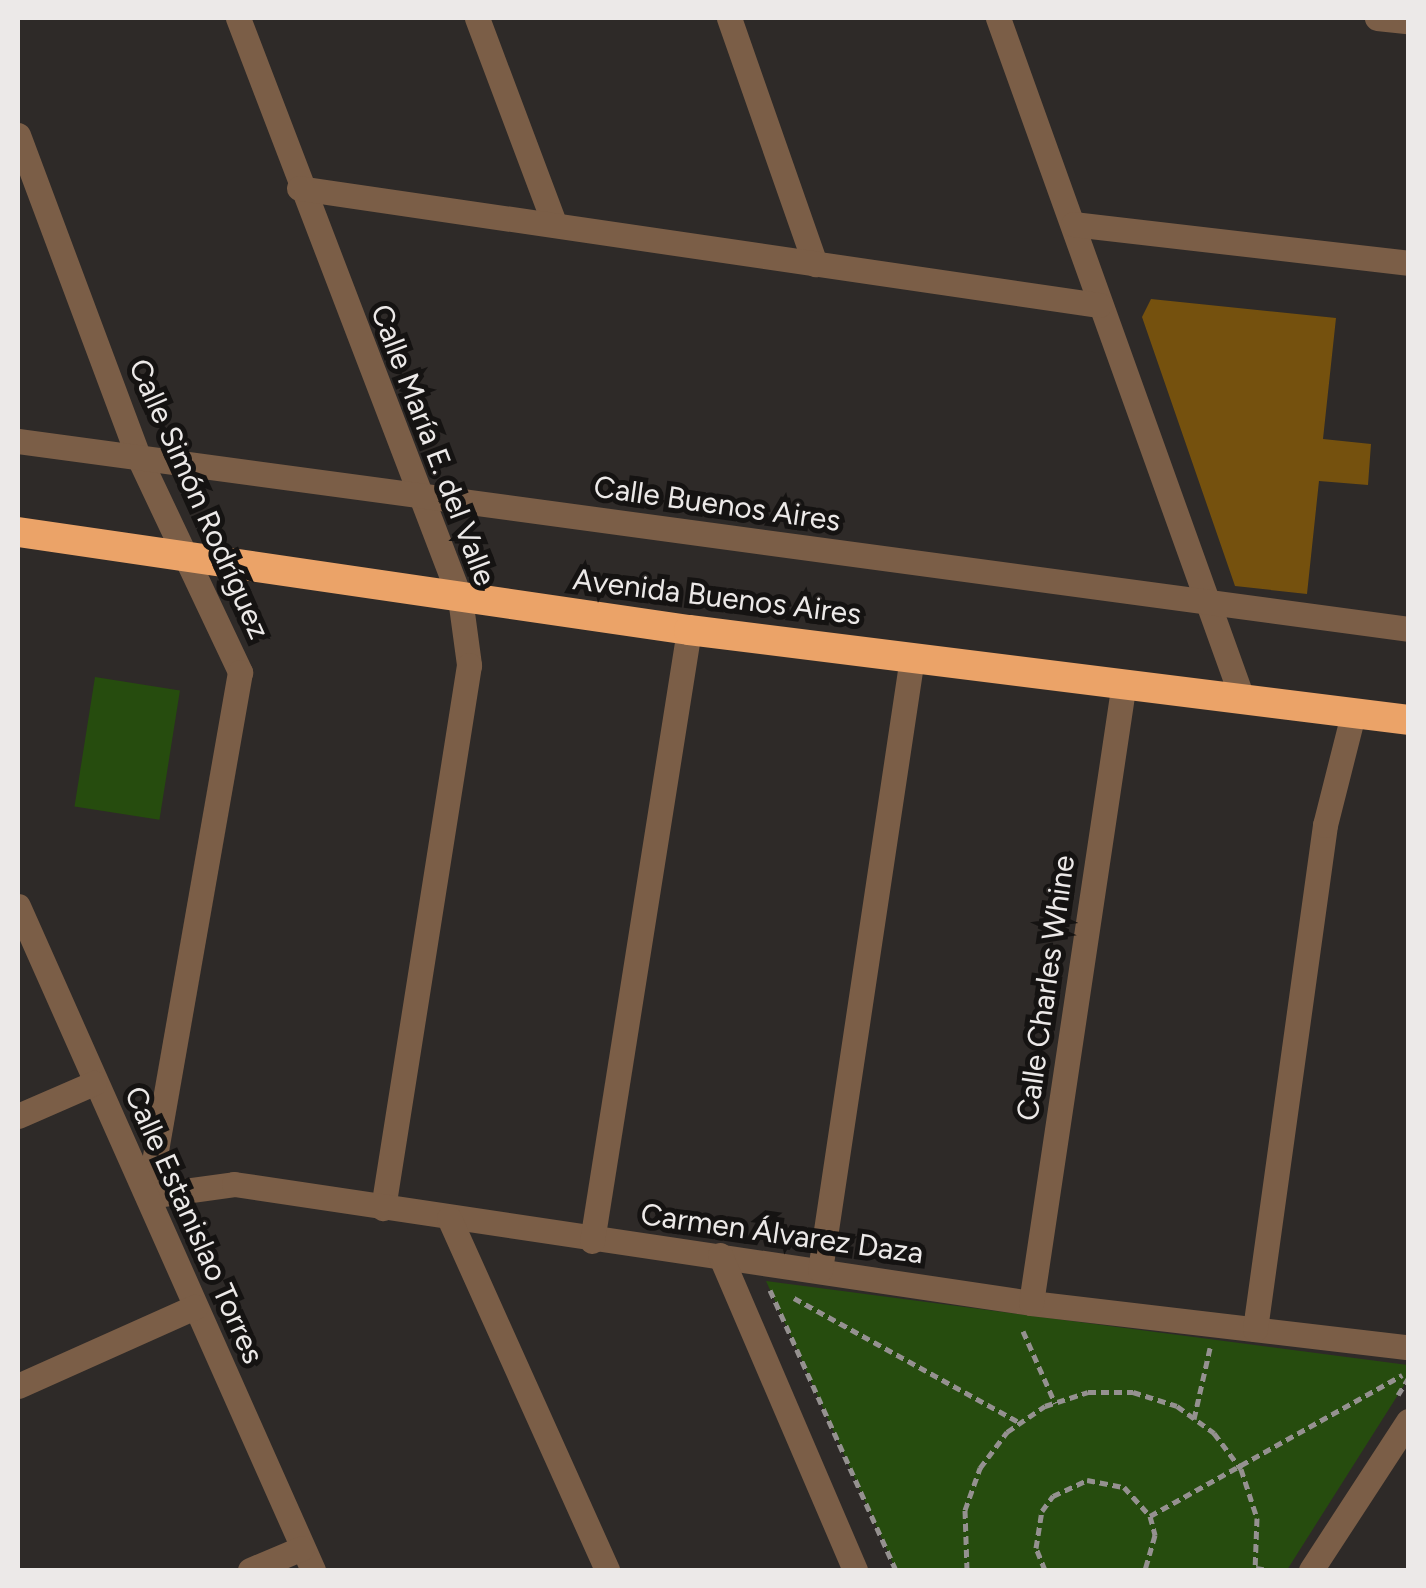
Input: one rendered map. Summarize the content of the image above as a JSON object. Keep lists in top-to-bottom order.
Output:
{
  "streets": {
    "highway": ["Avenida Buenos Aires"],
    "street": [
      "Calle María E. del Valle",
      "Calle Simón Rodríguez",
      "Calle Buenos Aires",
      "Calle Charles Whine",
      "Calle Estanislao Torres",
      "Carmen Álvarez Daza"
    ]
  },
  "crossings": [
    ["Calle María E. del Valle", "Calle Buenos Aires"],
    ["Calle María E. del Valle", "Avenida Buenos Aires"],
    ["Calle María E. del Valle", "Carmen Álvarez Daza"],
    ["Calle Simón Rodríguez", "Calle Buenos Aires"],
    ["Calle Simón Rodríguez", "Avenida Buenos Aires"],
    ["Calle Simón Rodríguez", "Calle Estanislao Torres"],
    ["Calle Simón Rodríguez", "Carmen Álvarez Daza"],
    ["Avenida Buenos Aires", "Calle Charles Whine"],
    ["Calle Charles Whine", "Carmen Álvarez Daza"],
    ["Calle Estanislao Torres", "Carmen Álvarez Daza"]
  ]
}
